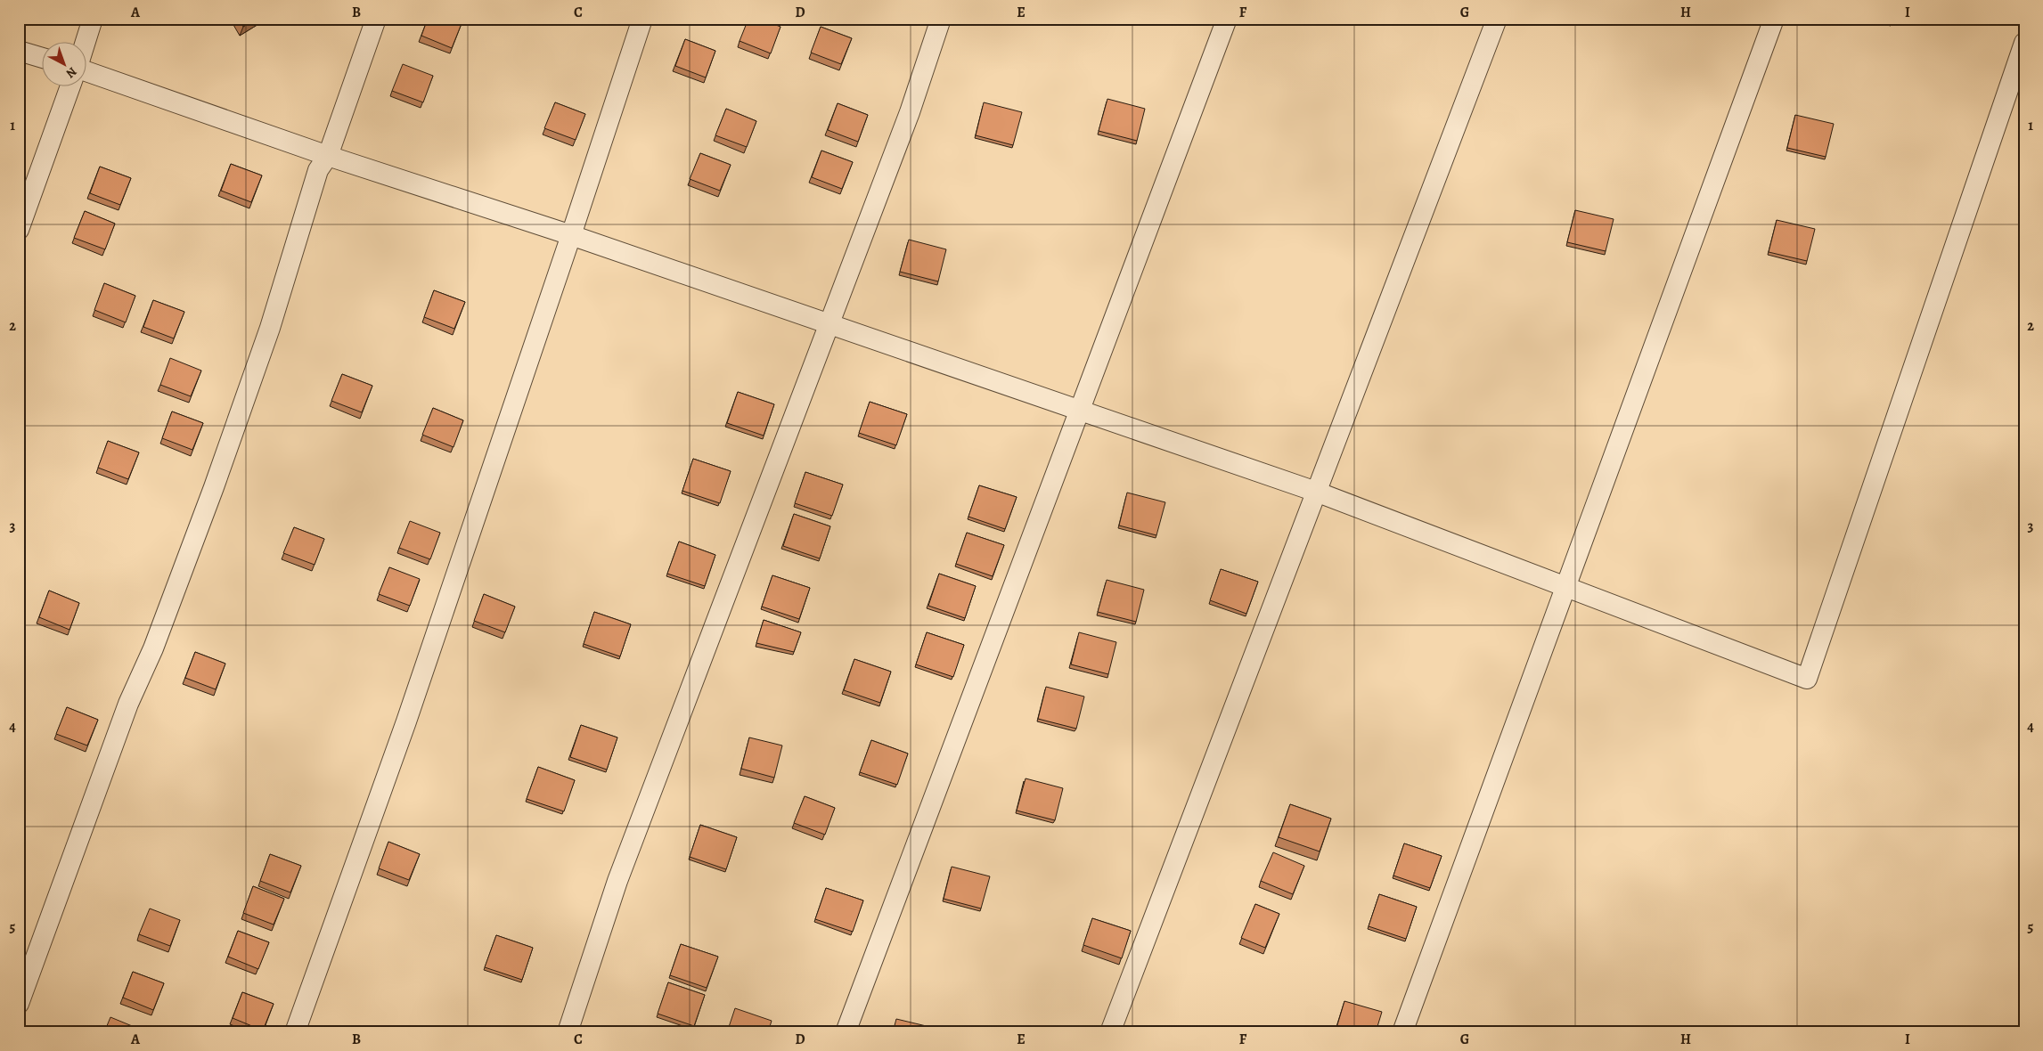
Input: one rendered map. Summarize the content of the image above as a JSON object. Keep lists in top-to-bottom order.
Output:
{
  "north": "bottom right",
  "grid": {
    "columns": [
      "A",
      "B",
      "C",
      "D",
      "E",
      "F",
      "G",
      "H",
      "I"
    ],
    "rows": [
      "1",
      "2",
      "3",
      "4",
      "5"
    ]
  }
}
